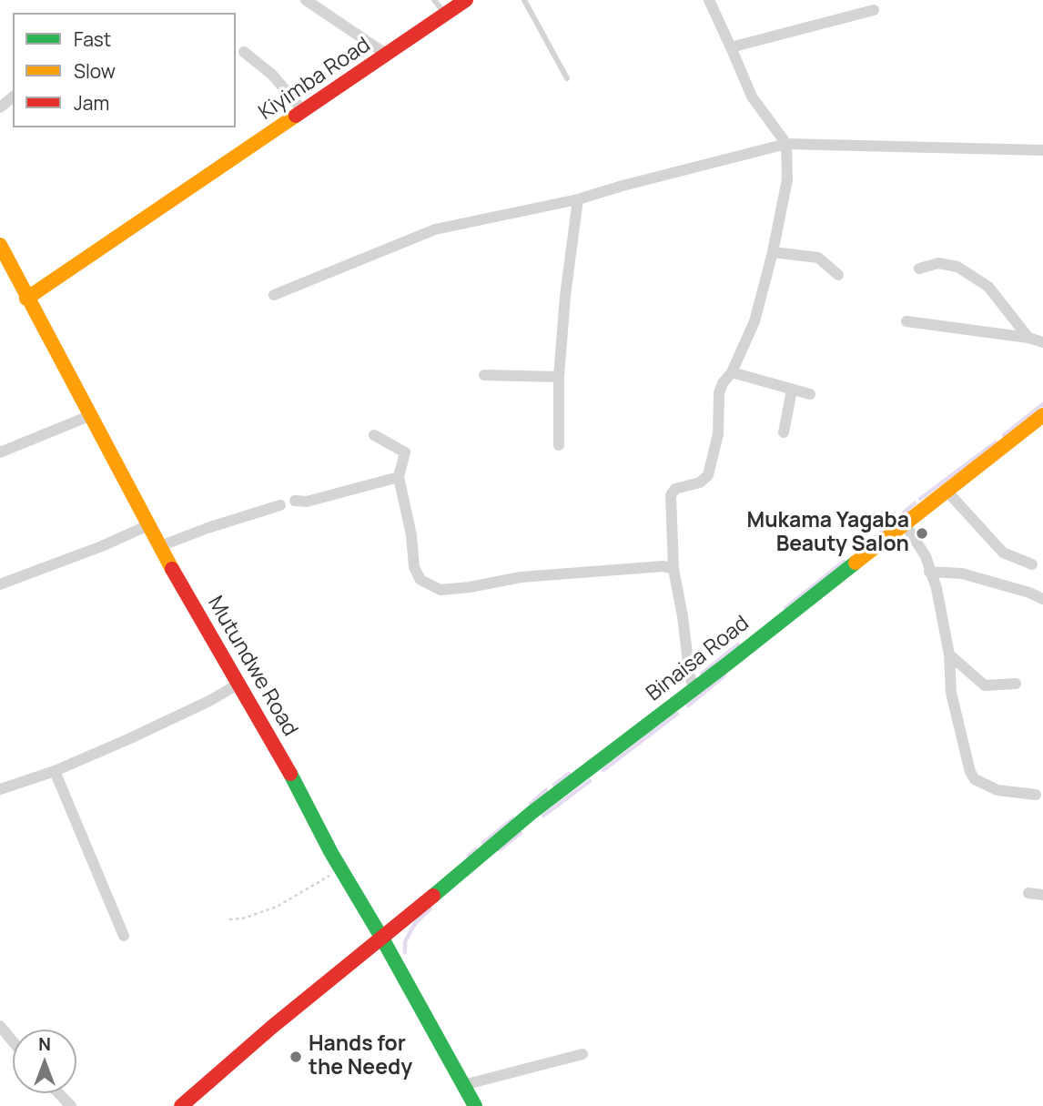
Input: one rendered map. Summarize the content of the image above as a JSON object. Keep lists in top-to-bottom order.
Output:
{
  "streets": {
    "street": ["Kiyimba Road", "Binaisa Road", "Mutundwe Road"]
  },
  "crossings": [
    ["Kiyimba Road", "Mutundwe Road"],
    ["Binaisa Road", "Mutundwe Road"]
  ],
  "places": ["Mukama Yagaba Beauty Salon", "Hands for the Needy"],
  "legend": ["Fast", "Slow", "Jam"],
  "north": "top"
}
